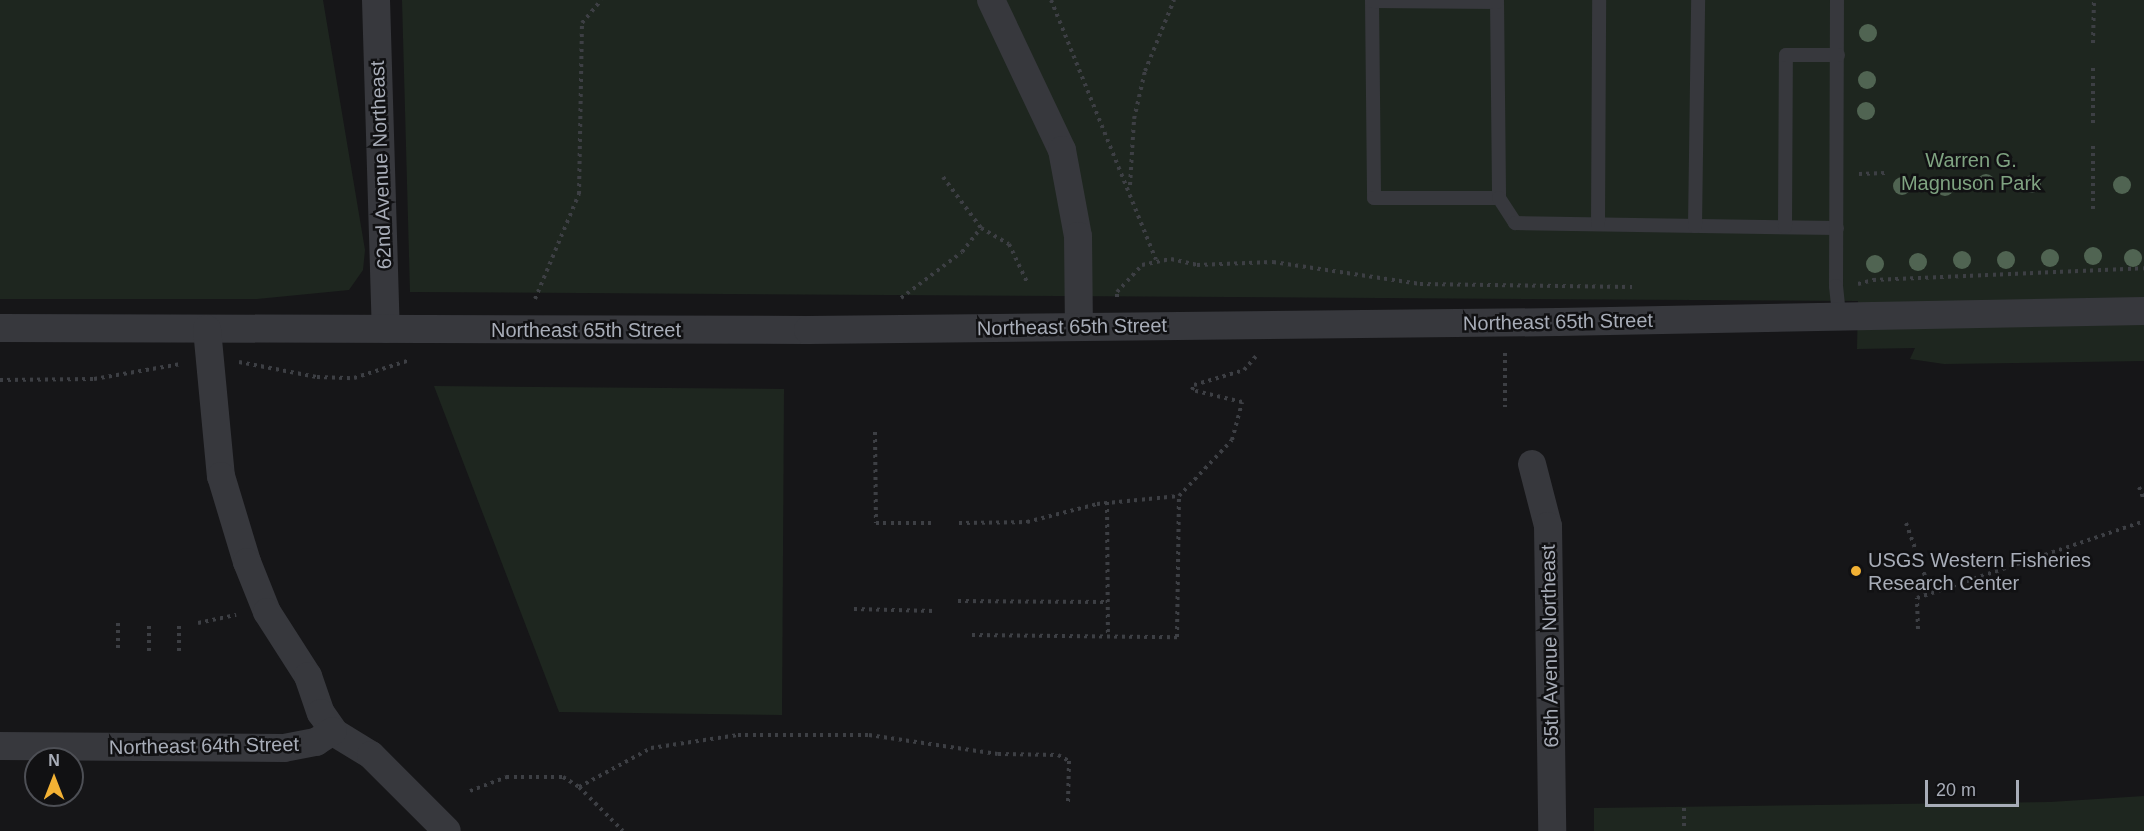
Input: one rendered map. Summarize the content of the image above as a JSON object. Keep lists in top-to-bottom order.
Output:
{
  "streets": {
    "street": [
      "62nd Avenue Northeast",
      "Northeast 65th Street",
      "65th Avenue Northeast",
      "Northeast 64th Street"
    ]
  },
  "crossings": [
    ["62nd Avenue Northeast", "Northeast 65th Street"]
  ],
  "parks": ["Warren G. Magnuson Park"],
  "places": ["USGS Western Fisheries Research Center"],
  "scale_bar": "20 m",
  "north": "top"
}
